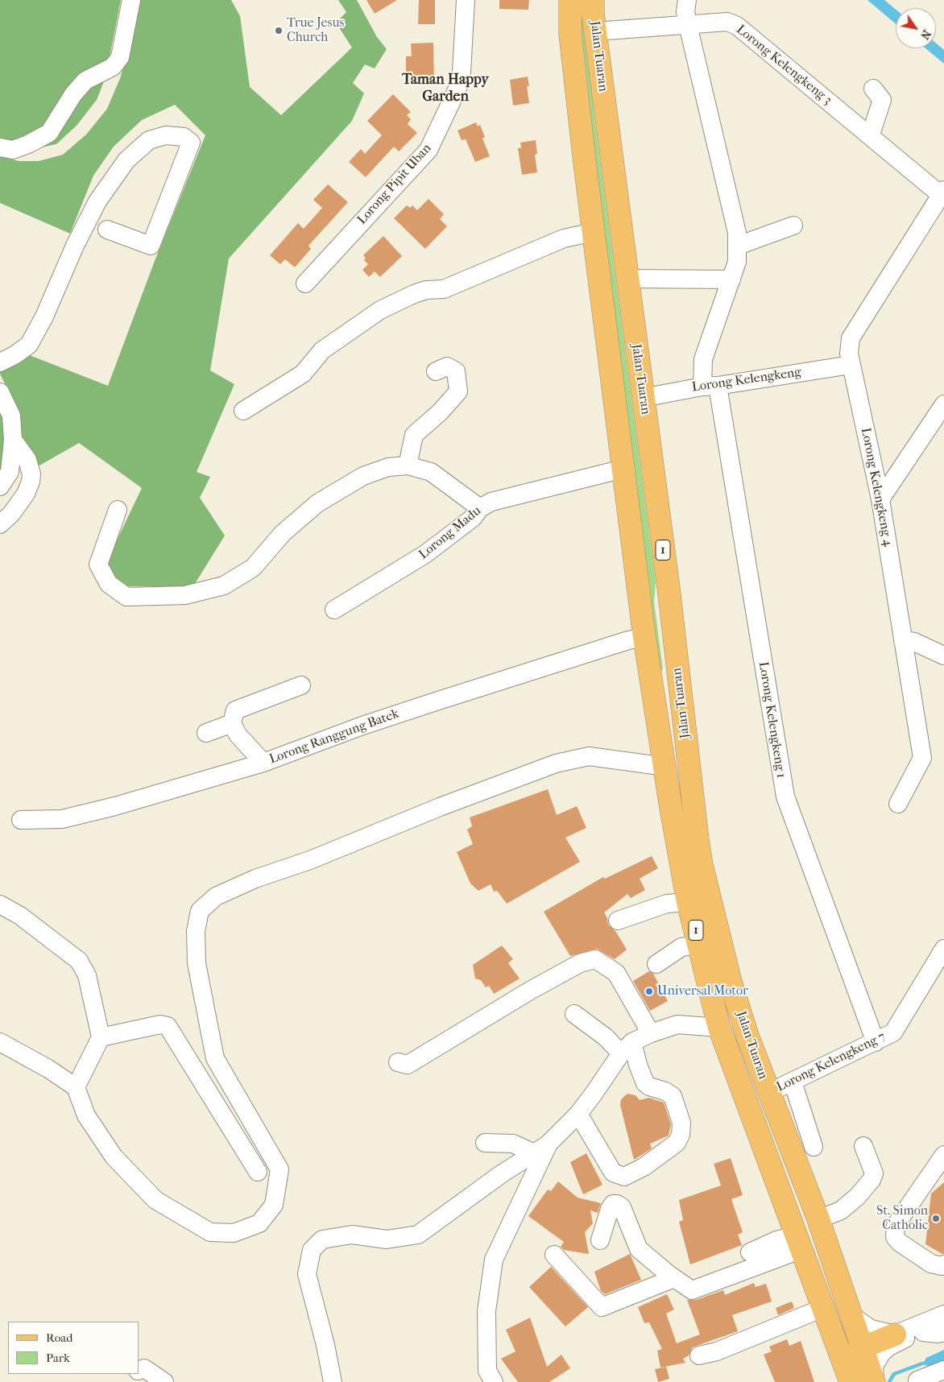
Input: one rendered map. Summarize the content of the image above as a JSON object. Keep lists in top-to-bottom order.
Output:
{
  "streets": {
    "main road": ["Jalan Tuaran", "1"],
    "street": [
      "Lorong Kelengkeng 3",
      "Lorong Pipit Uban",
      "Lorong Kelengkeng",
      "Lorong Kelengkeng 4",
      "Lorong Madu",
      "Lorong Kelengkeng 1",
      "Lorong Ranggung Batek",
      "Lorong Kelengkeng 7"
    ]
  },
  "crossings": [
    ["Jalan Tuaran", "Lorong Kelengkeng 3"],
    ["Jalan Tuaran", "Lorong Kelengkeng"],
    ["Jalan Tuaran", "Lorong Madu"],
    ["Jalan Tuaran", "Lorong Ranggung Batek"],
    ["Jalan Tuaran", "Lorong Kelengkeng 7"],
    ["Lorong Kelengkeng 3", "Lorong Kelengkeng 4"],
    ["Lorong Kelengkeng 3", "Lorong Kelengkeng 1"],
    ["Lorong Kelengkeng", "Lorong Kelengkeng 4"],
    ["Lorong Kelengkeng", "Lorong Kelengkeng 1"],
    ["Lorong Kelengkeng 1", "Lorong Kelengkeng 7"]
  ],
  "districts": ["Taman Happy Garden"],
  "places": ["True Jesus Church", "Universal Motor", "St. Simon Catholic"],
  "legend": ["Road", "Park"],
  "north": "bottom right"
}
